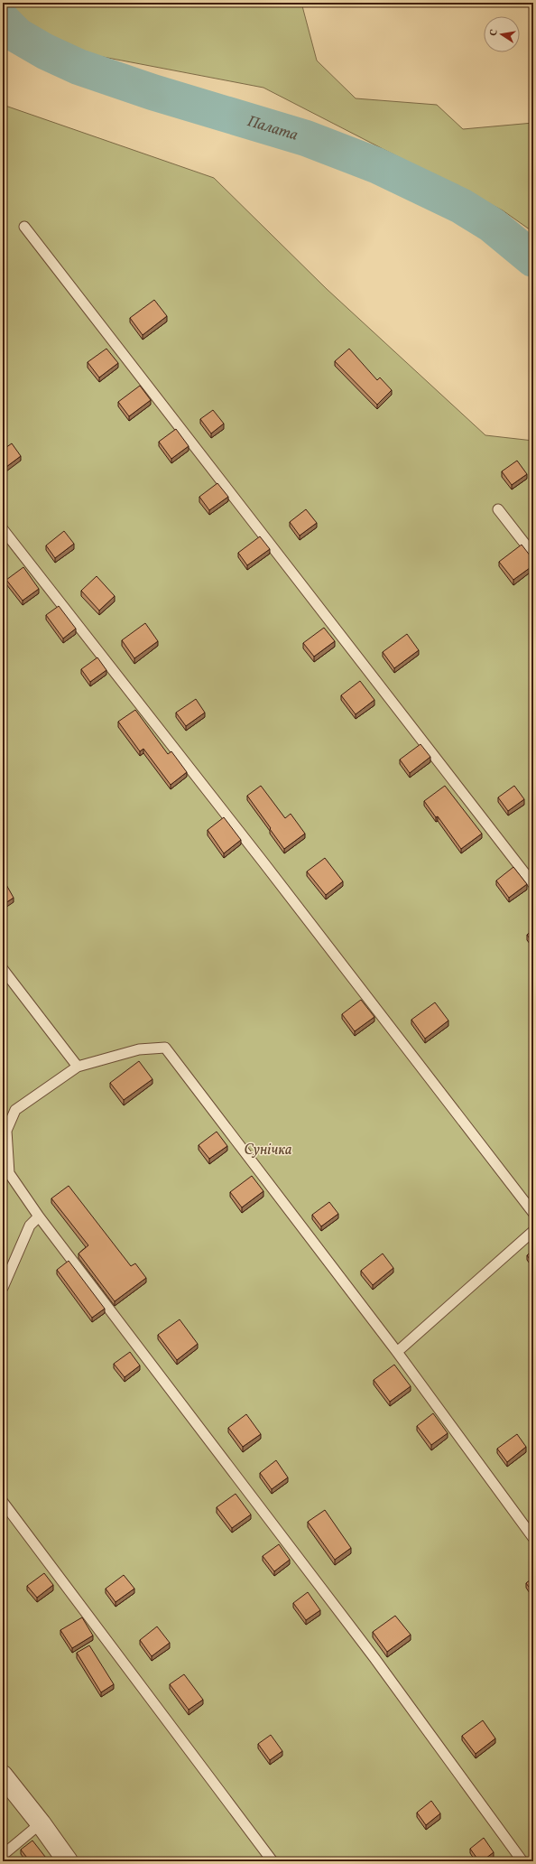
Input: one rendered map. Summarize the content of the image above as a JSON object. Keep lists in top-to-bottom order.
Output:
{
  "water": ["Палата"],
  "parks": ["Сунічка"],
  "north": "left"
}
